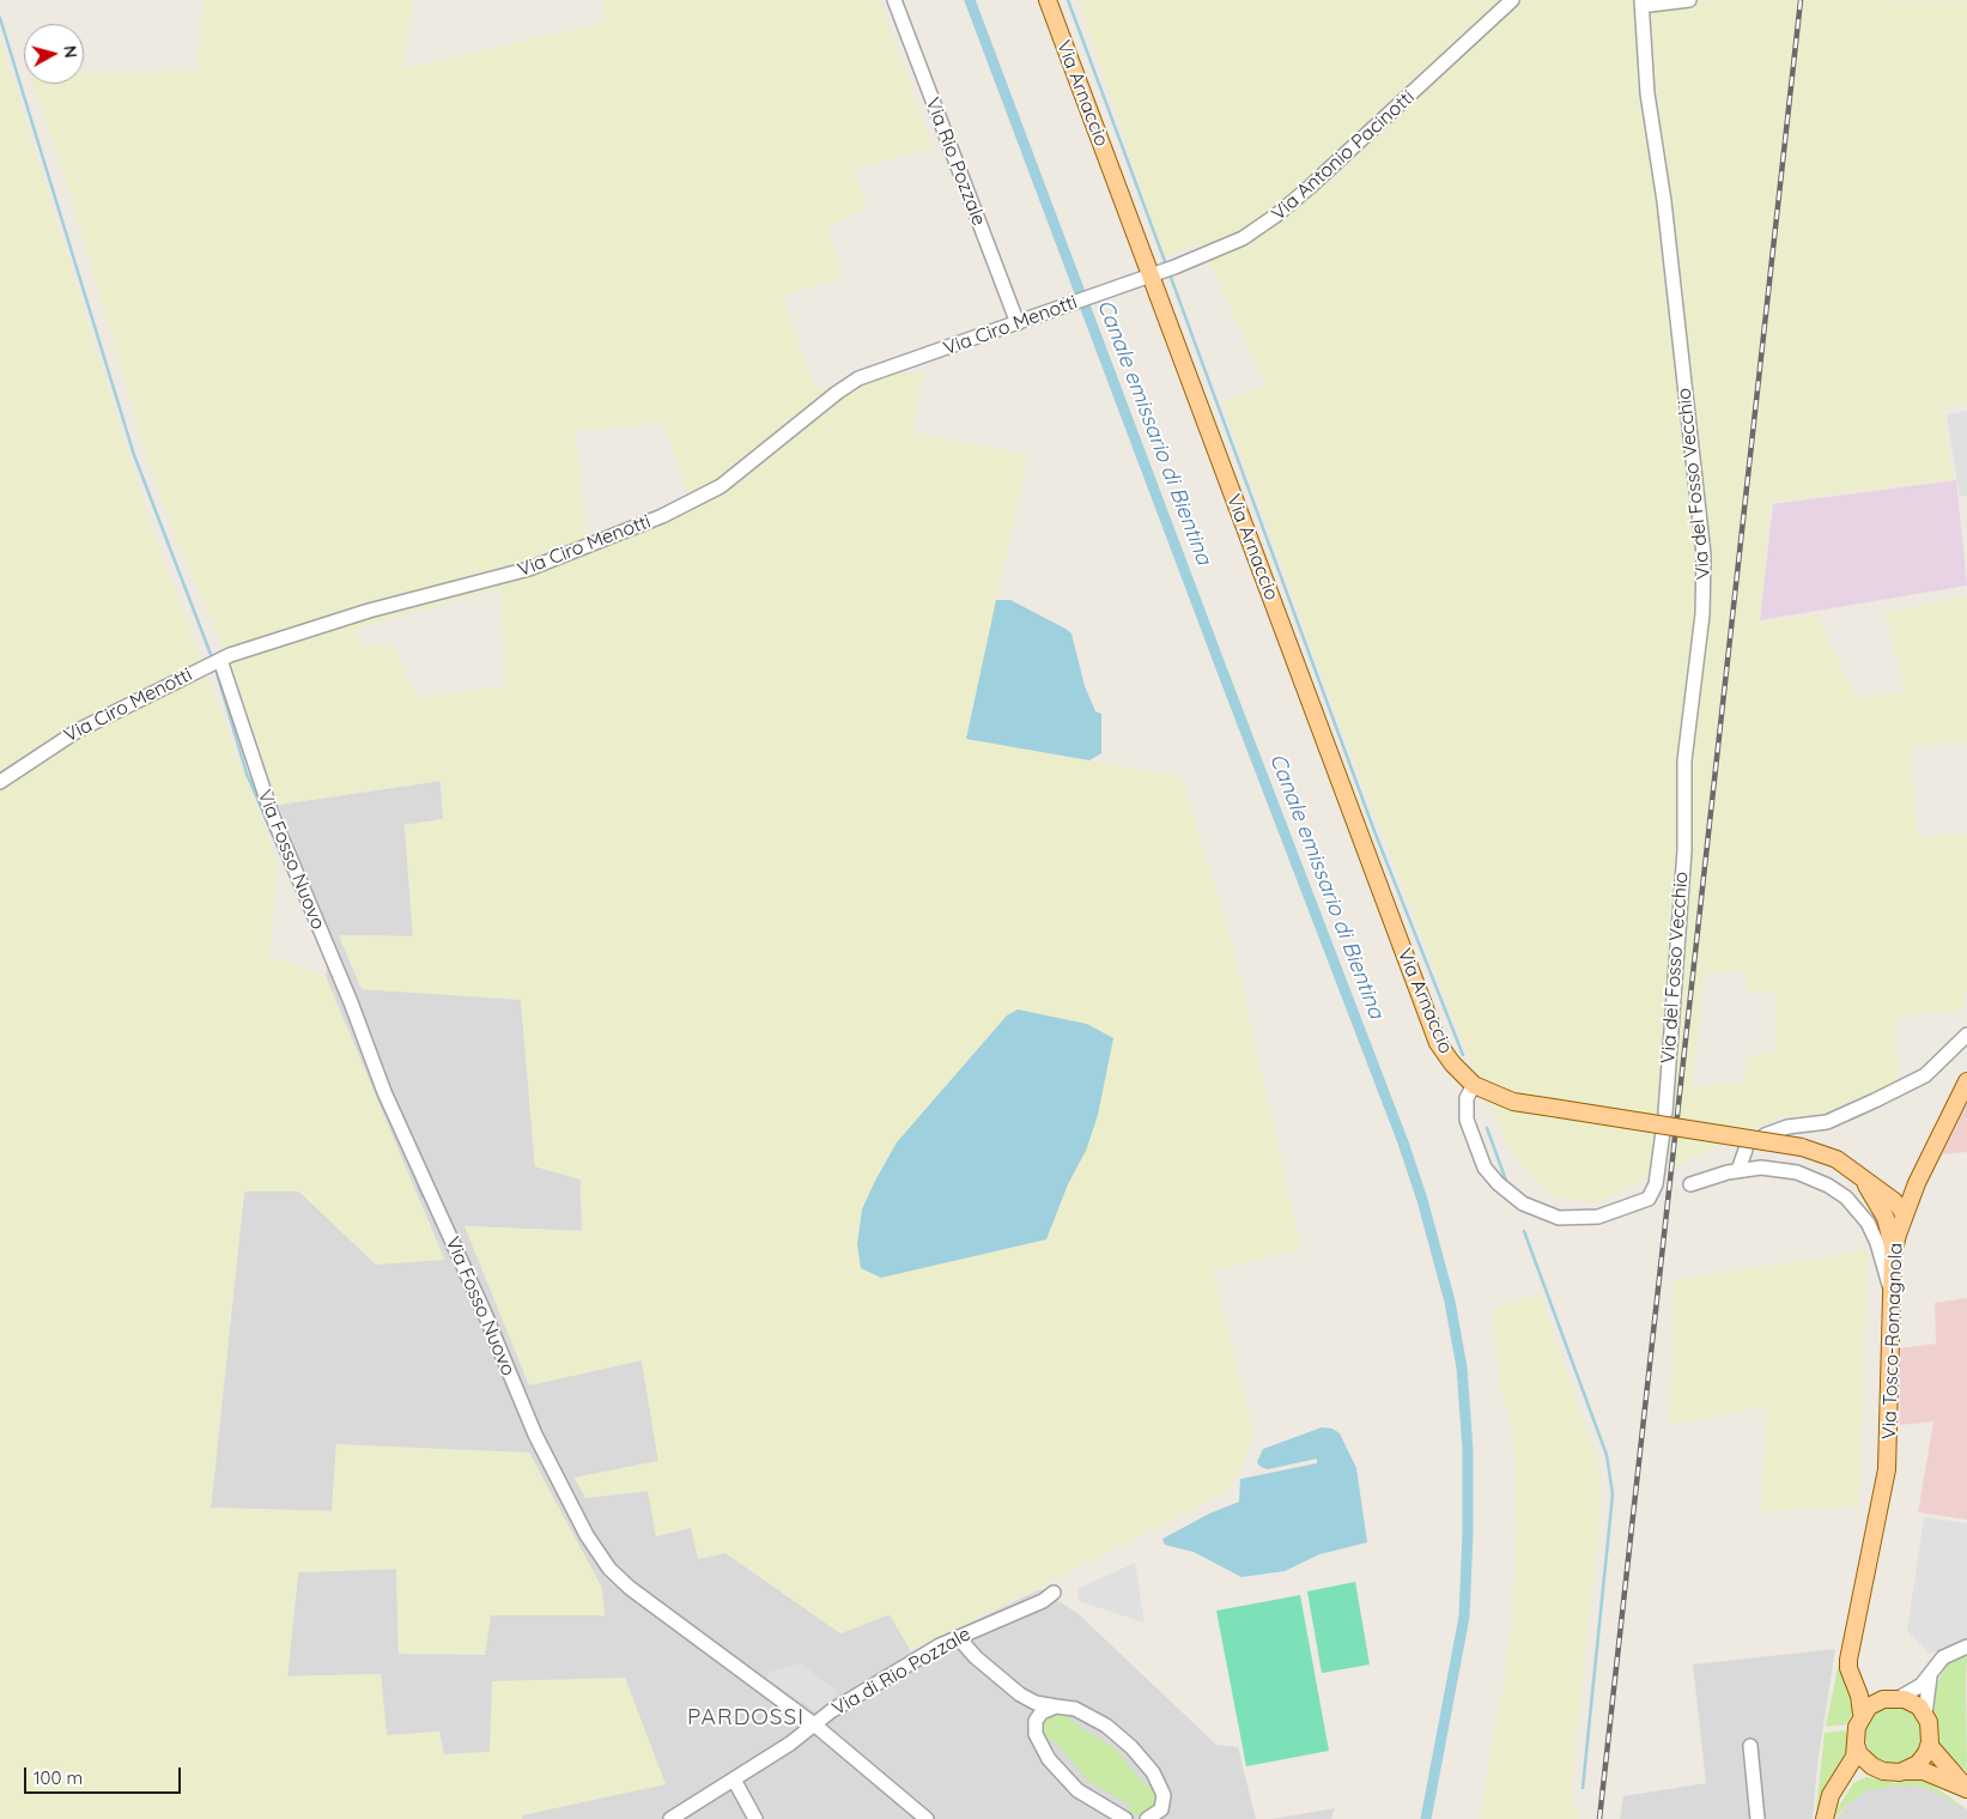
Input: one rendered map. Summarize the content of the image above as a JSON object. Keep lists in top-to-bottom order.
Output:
{
  "streets": {
    "main road": ["Via Arnaccio", "Via Tosco-Romagnola"],
    "street": [
      "Via Antonio Pacinotti",
      "Via Rio Pozzale",
      "Via Ciro Menotti",
      "Via del Fosso Vecchio",
      "Via Fosso Nuovo",
      "Via di Rio Pozzale"
    ]
  },
  "crossings": [
    ["Via Arnaccio", "Via Antonio Pacinotti"],
    ["Via Arnaccio", "Via Ciro Menotti"],
    ["Via Arnaccio", "Via Tosco-Romagnola"],
    ["Via Antonio Pacinotti", "Via Ciro Menotti"],
    ["Via Rio Pozzale", "Via Ciro Menotti"],
    ["Via Ciro Menotti", "Via Fosso Nuovo"],
    ["Via Fosso Nuovo", "Via di Rio Pozzale"]
  ],
  "districts": ["PARDOSSI"],
  "water": ["Canale emissario di Bientina"],
  "scale_bar": "100 m",
  "north": "right"
}
